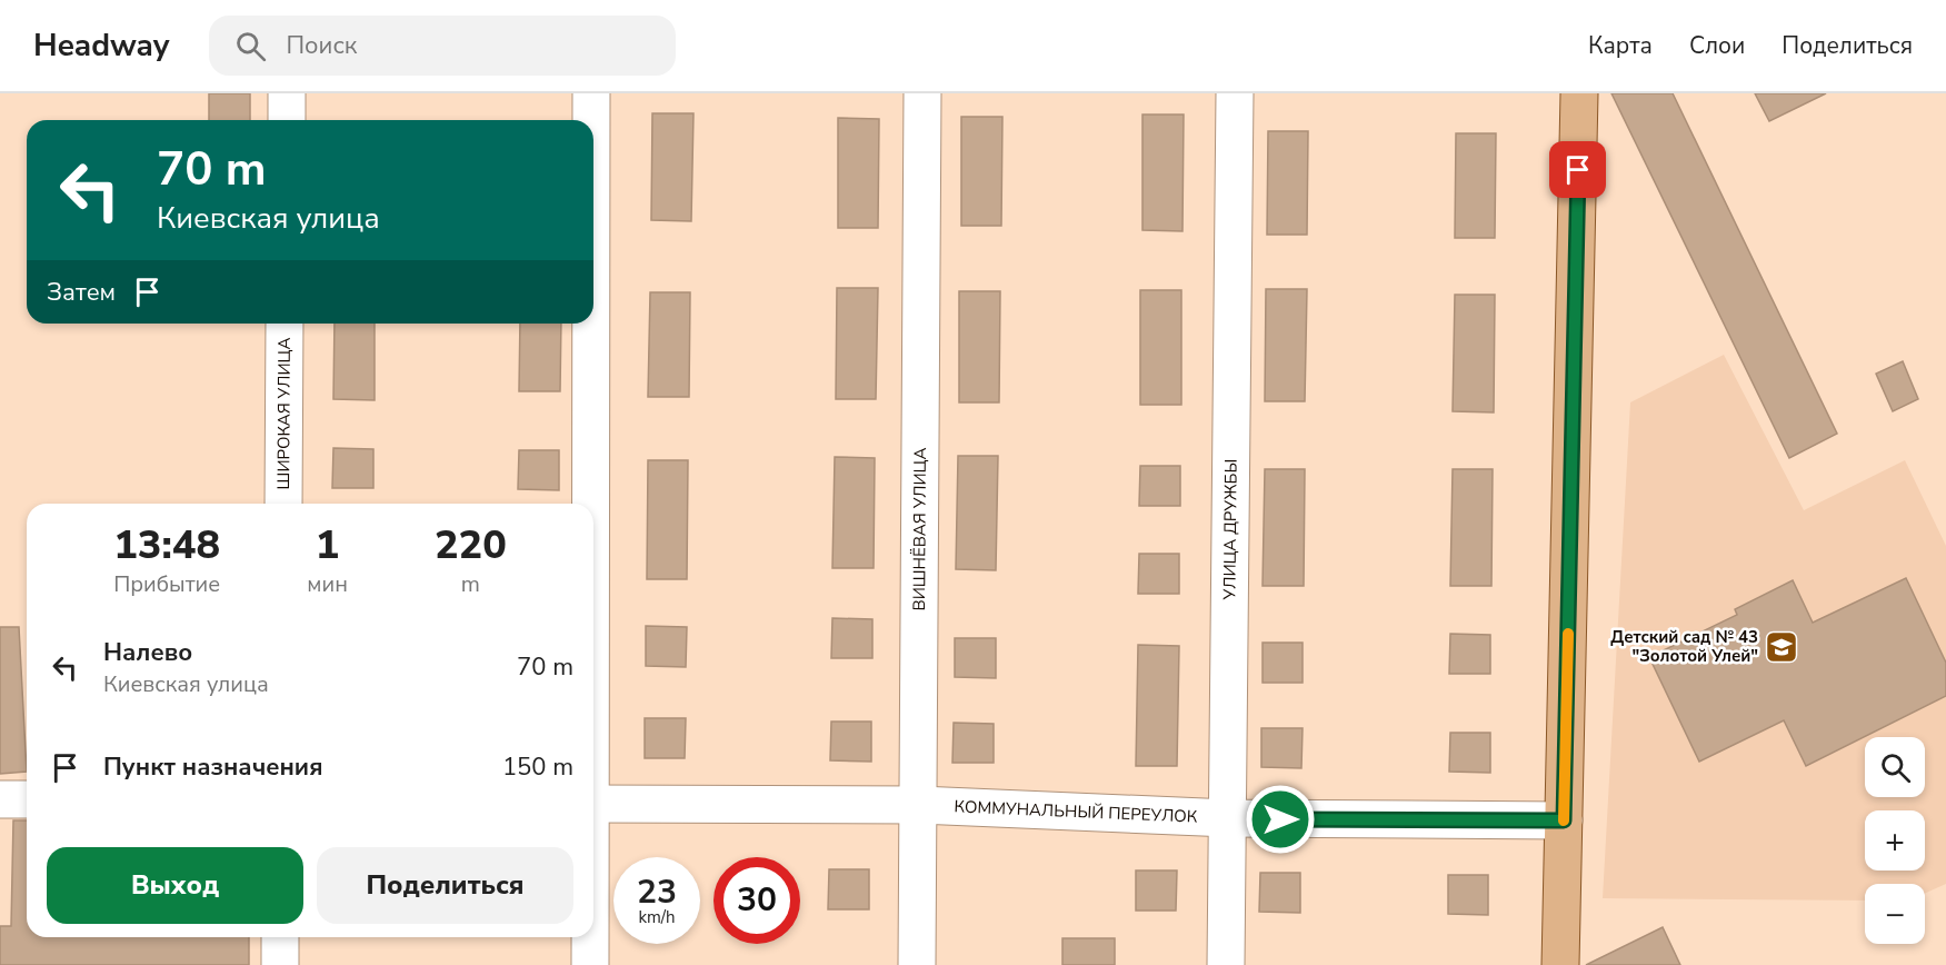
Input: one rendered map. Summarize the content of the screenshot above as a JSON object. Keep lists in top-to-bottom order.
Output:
{
  "streets": {
    "street": [
      "ШИРОКАЯ УЛИЦА",
      "ВИШНЁВАЯ УЛИЦА",
      "УЛИЦА ДРУЖБЫ",
      "КОММУНАЛЬНЫЙ ПЕРЕУЛОК"
    ]
  },
  "crossings": [
    ["ВИШНЁВАЯ УЛИЦА", "КОММУНАЛЬНЫЙ ПЕРЕУЛОК"],
    ["УЛИЦА ДРУЖБЫ", "КОММУНАЛЬНЫЙ ПЕРЕУЛОК"]
  ],
  "places": {
    "school or university": ["Детский сад № 43 \"Золотой Улей\""]
  },
  "page": {
    "header": "Headway",
    "search": "Поиск",
    "nav": ["Карта", "Слои", "Поделиться"],
    "turn": ["70 m", "Киевская улица"],
    "then": "Затем",
    "eta": [
      "13:48",
      "Прибытие",
      "1",
      "мин",
      "220",
      "m"
    ],
    "list": [
      {
        "name": "Налево",
        "note": "Киевская улица",
        "value": "70 m"
      },
      {
        "name": "Пункт назначения",
        "value": "150 m"
      }
    ],
    "map_buttons": ["+", "−"],
    "buttons": ["Выход", "Поделиться"],
    "speed": "23 km/h",
    "limit": "30"
  }
}
